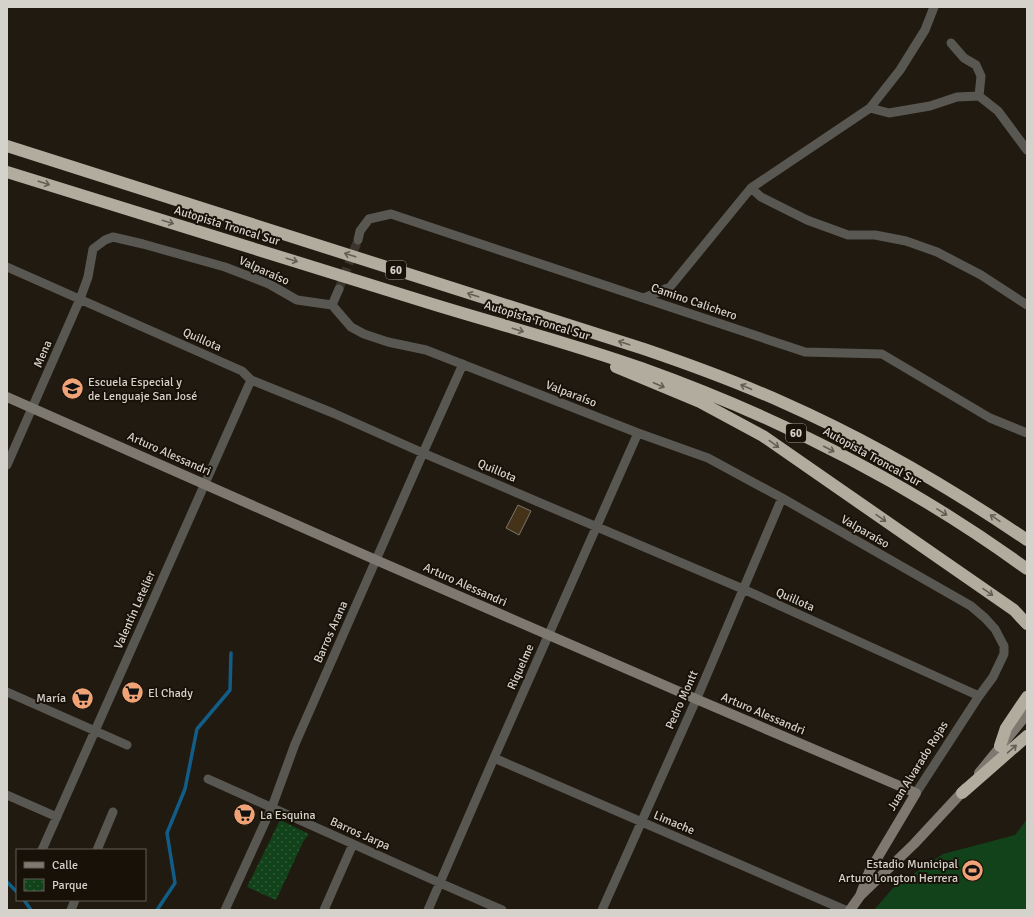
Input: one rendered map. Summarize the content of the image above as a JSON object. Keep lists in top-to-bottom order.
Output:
{
  "streets": {
    "highway": ["Autopista Troncal Sur", "60"],
    "main road": ["Arturo Alessandri", "Juan Alvarado Rojas"],
    "street": [
      "Valparaíso",
      "Camino Calichero",
      "Quillota",
      "Mena",
      "Valentín Letelier",
      "Barros Arana",
      "Riquelme",
      "Pedro Montt",
      "Limache",
      "Barros Jarpa"
    ]
  },
  "crossings": [
    ["Valparaíso", "Mena"],
    ["Valparaíso", "Barros Arana"],
    ["Valparaíso", "Riquelme"],
    ["Valparaíso", "Pedro Montt"],
    ["Valparaíso", "Juan Alvarado Rojas"],
    ["Quillota", "Mena"],
    ["Quillota", "Valentín Letelier"],
    ["Quillota", "Barros Arana"],
    ["Quillota", "Riquelme"],
    ["Quillota", "Pedro Montt"],
    ["Quillota", "Juan Alvarado Rojas"],
    ["Mena", "Arturo Alessandri"],
    ["Arturo Alessandri", "Valentín Letelier"],
    ["Arturo Alessandri", "Barros Arana"],
    ["Arturo Alessandri", "Riquelme"],
    ["Arturo Alessandri", "Pedro Montt"],
    ["Arturo Alessandri", "Juan Alvarado Rojas"],
    ["Barros Arana", "Barros Jarpa"],
    ["Riquelme", "Limache"],
    ["Riquelme", "Barros Jarpa"],
    ["Pedro Montt", "Limache"]
  ],
  "places": {
    "school or university": ["Escuela Especial y de Lenguaje San José"],
    "supermarket": ["El Chady", "María", "La Esquina"],
    "sports": ["Estadio Municipal Arturo Longton Herrera"]
  },
  "legend": ["Calle", "Parque"]
}
